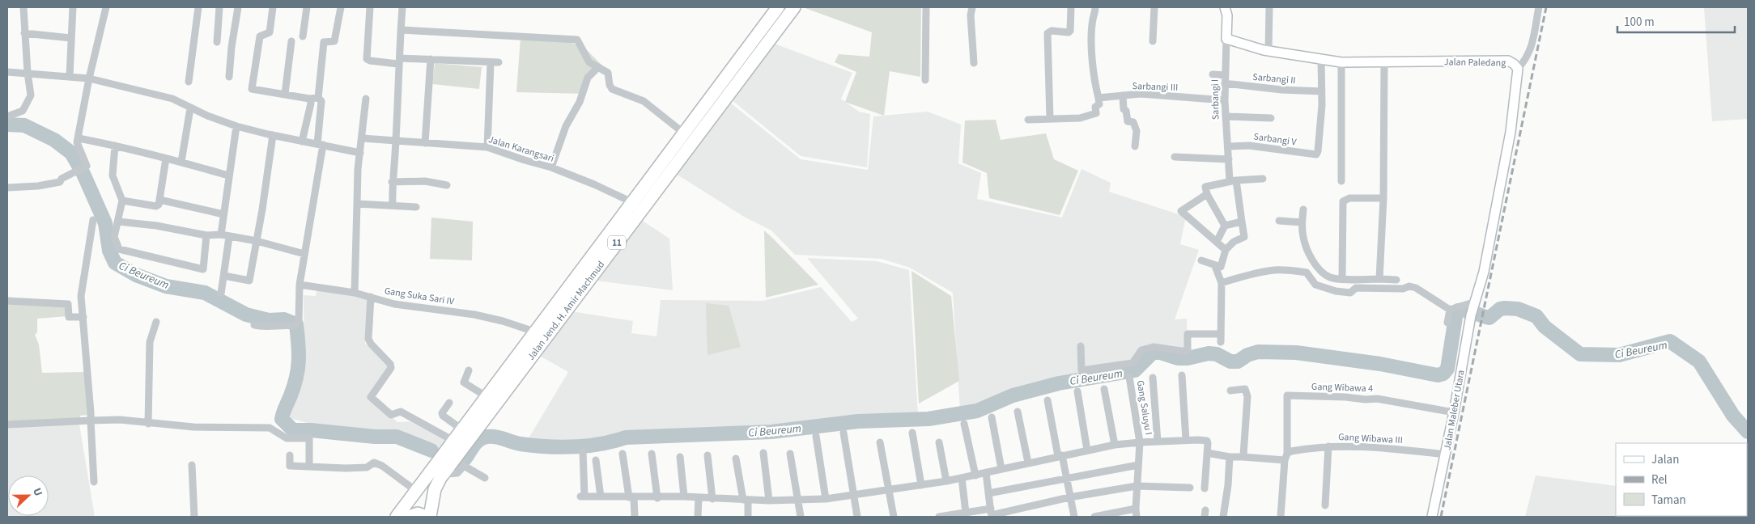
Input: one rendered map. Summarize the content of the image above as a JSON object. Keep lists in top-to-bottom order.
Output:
{
  "streets": {
    "highway": ["11", "Jalan Jend. H. Amir Machmud"],
    "street": [
      "Jalan Paledang",
      "Sarbangi II",
      "Sarbangi III",
      "Sarbangi I",
      "Sarbangi V",
      "Jalan Karangsari",
      "Gang Suka Sari IV",
      "Gang Wibawa 4",
      "Gang Saluyu I",
      "Jalan Maleber Utara",
      "Gang Wibawa III"
    ]
  },
  "crossings": [
    ["Jalan Paledang", "Sarbangi I"],
    ["Jalan Paledang", "Jalan Maleber Utara"],
    ["Sarbangi II", "Sarbangi I"],
    ["Sarbangi II", "Sarbangi V"],
    ["Sarbangi III", "Sarbangi I"],
    ["Sarbangi I", "Sarbangi V"],
    ["Jalan Karangsari", "Jalan Jend. H. Amir Machmud"],
    ["11", "Jalan Jend. H. Amir Machmud"],
    ["Gang Suka Sari IV", "Jalan Jend. H. Amir Machmud"],
    ["Gang Wibawa 4", "Jalan Maleber Utara"],
    ["Gang Wibawa 4", "Gang Wibawa III"],
    ["Jalan Maleber Utara", "Gang Wibawa III"]
  ],
  "water": ["Ci Beureum"],
  "legend": ["Jalan", "Rel", "Taman"],
  "scale_bar": "100 m",
  "north": "right"
}
